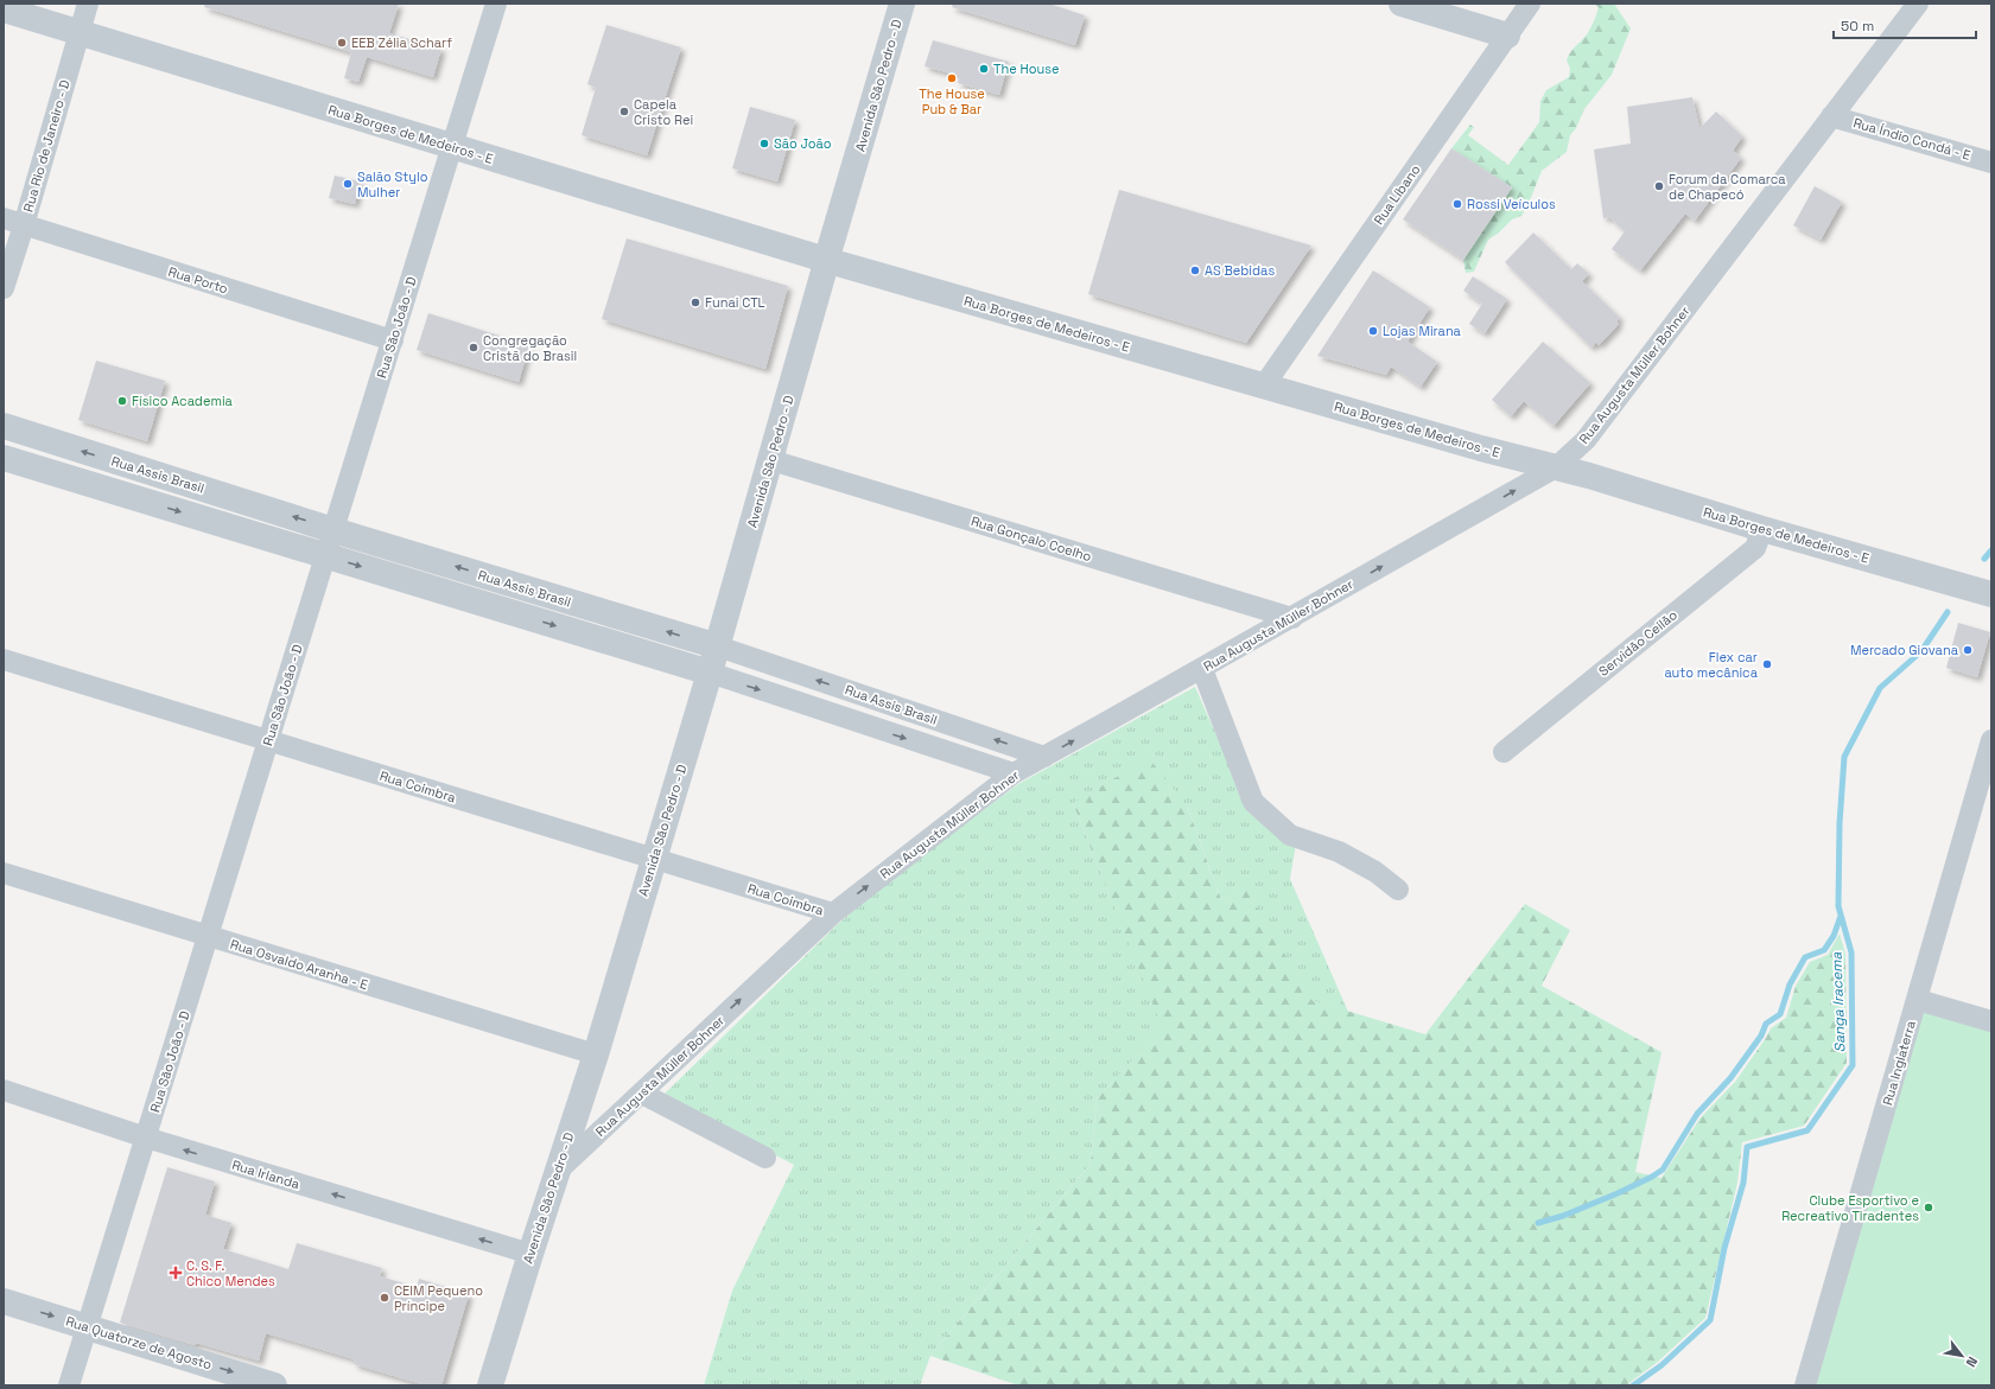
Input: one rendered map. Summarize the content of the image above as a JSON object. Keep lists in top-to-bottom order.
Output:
{
  "streets": {
    "street": [
      "Avenida São Pedro - D",
      "Rua Borges de Medeiros - E",
      "Rua Índio Condá - E",
      "Rua Rio de Janeiro - D",
      "Rua Líbano",
      "Rua Porto",
      "Rua São João - D",
      "Rua Augusta Müller Bohner",
      "Rua Assis Brasil",
      "Rua Gonçalo Coelho",
      "Servidão Ceilão",
      "Rua Coimbra",
      "Rua Osvaldo Aranha - E",
      "Rua Inglaterra",
      "Rua Irlanda",
      "Rua Quatorze de Agosto"
    ]
  },
  "crossings": [
    ["Avenida São Pedro - D", "Rua Borges de Medeiros - E"],
    ["Avenida São Pedro - D", "Rua Augusta Müller Bohner"],
    ["Avenida São Pedro - D", "Rua Assis Brasil"],
    ["Avenida São Pedro - D", "Rua Gonçalo Coelho"],
    ["Avenida São Pedro - D", "Rua Coimbra"],
    ["Avenida São Pedro - D", "Rua Osvaldo Aranha - E"],
    ["Avenida São Pedro - D", "Rua Irlanda"],
    ["Rua Borges de Medeiros - E", "Rua Rio de Janeiro - D"],
    ["Rua Borges de Medeiros - E", "Rua Líbano"],
    ["Rua Borges de Medeiros - E", "Rua São João - D"],
    ["Rua Borges de Medeiros - E", "Rua Augusta Müller Bohner"],
    ["Rua Borges de Medeiros - E", "Servidão Ceilão"],
    ["Rua Índio Condá - E", "Rua Augusta Müller Bohner"],
    ["Rua Rio de Janeiro - D", "Rua Porto"],
    ["Rua Porto", "Rua São João - D"],
    ["Rua São João - D", "Rua Assis Brasil"],
    ["Rua São João - D", "Rua Coimbra"],
    ["Rua São João - D", "Rua Osvaldo Aranha - E"],
    ["Rua São João - D", "Rua Irlanda"],
    ["Rua São João - D", "Rua Quatorze de Agosto"],
    ["Rua Augusta Müller Bohner", "Rua Assis Brasil"],
    ["Rua Augusta Müller Bohner", "Rua Gonçalo Coelho"],
    ["Rua Augusta Müller Bohner", "Rua Coimbra"]
  ],
  "one_way": ["Rua Augusta Müller Bohner", "Rua Irlanda", "Rua Quatorze de Agosto"],
  "water": ["Sanga Iracema"],
  "places": {
    "other": [
      "EEB Zélia Scharf",
      "The House",
      "The House Pub & Bar",
      "Capela Cristo Rei",
      "São João",
      "Salão Stylo Mulher",
      "Forum da Comarca de Chapecó",
      "Rossi Veículos",
      "AS Bebidas",
      "Funai CTL",
      "Lojas Mirana",
      "Congregação Cristã do Brasil",
      "Físico Academia",
      "Mercado Giovana",
      "Flex car auto mecânica",
      "Clube Esportivo e Recreativo Tiradentes",
      "CEIM Pequeno Príncipe"
    ],
    "health": ["C. S. F. Chico Mendes"]
  },
  "scale_bar": "50 m",
  "north": "bottom right"
}
